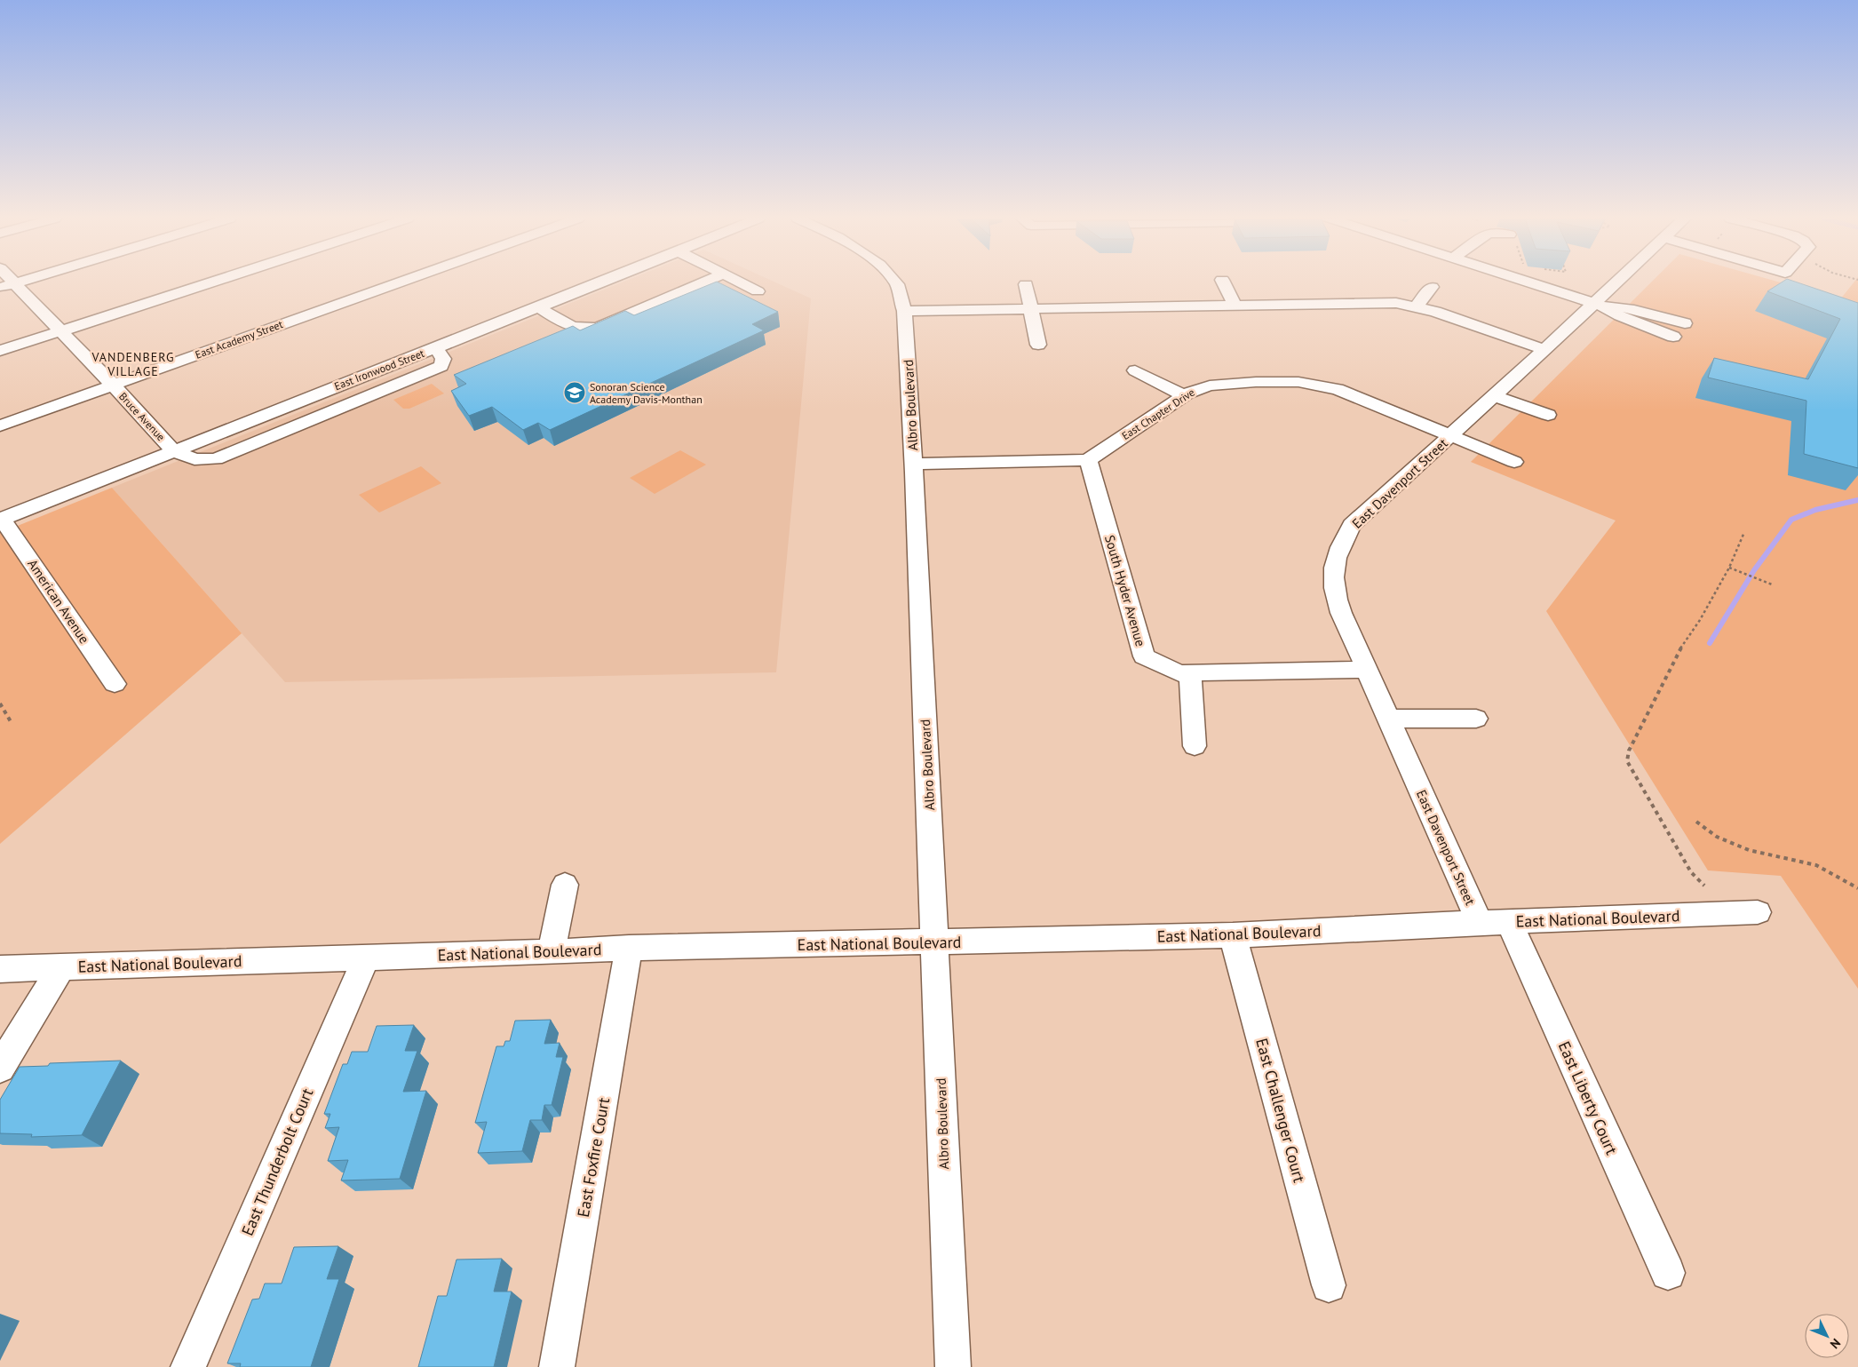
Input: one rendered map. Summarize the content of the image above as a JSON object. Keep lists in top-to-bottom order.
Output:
{
  "streets": {
    "street": [
      "East Academy Street",
      "East Ironwood Street",
      "Albro Boulevard",
      "East Chapter Drive",
      "Bruce Avenue",
      "East Davenport Street",
      "South Hyder Avenue",
      "American Avenue",
      "East National Boulevard",
      "East Liberty Court",
      "East Challenger Court",
      "East Foxfire Court",
      "East Thunderbolt Court"
    ]
  },
  "crossings": [
    ["East Academy Street", "Bruce Avenue"],
    ["East Ironwood Street", "Bruce Avenue"],
    ["East Ironwood Street", "American Avenue"],
    ["Albro Boulevard", "East National Boulevard"],
    ["East Chapter Drive", "East Davenport Street"],
    ["East Chapter Drive", "South Hyder Avenue"],
    ["East Davenport Street", "South Hyder Avenue"],
    ["East Davenport Street", "East National Boulevard"],
    ["East Davenport Street", "East Liberty Court"],
    ["East National Boulevard", "East Liberty Court"],
    ["East National Boulevard", "East Challenger Court"],
    ["East National Boulevard", "East Foxfire Court"],
    ["East National Boulevard", "East Thunderbolt Court"]
  ],
  "districts": ["VANDENBERG VILLAGE"],
  "places": {
    "school or university": ["Sonoran Science Academy Davis-Monthan"]
  },
  "north": "bottom right"
}
